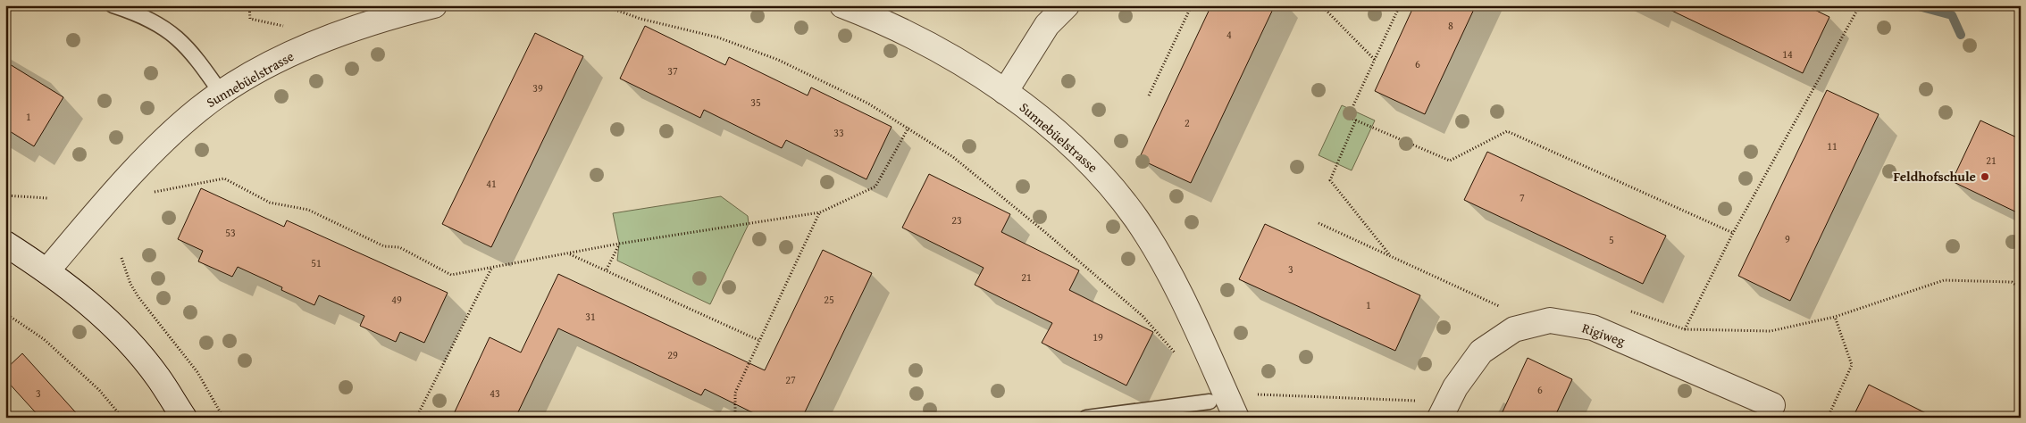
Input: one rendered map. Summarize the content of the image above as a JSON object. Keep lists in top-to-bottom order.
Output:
{
  "streets": {
    "street": ["Sunnebüelstrasse", "Rigiweg"]
  },
  "places": ["Feldhofschule"],
  "house_numbers": [
    "8",
    "4",
    "14",
    "6",
    "37",
    "39",
    "35",
    "1",
    "2",
    "33",
    "11",
    "21",
    "41",
    "7",
    "23",
    "53",
    "9",
    "5",
    "51",
    "3",
    "21",
    "49",
    "25",
    "1",
    "31",
    "19",
    "29",
    "27",
    "6",
    "3",
    "43"
  ]
}
